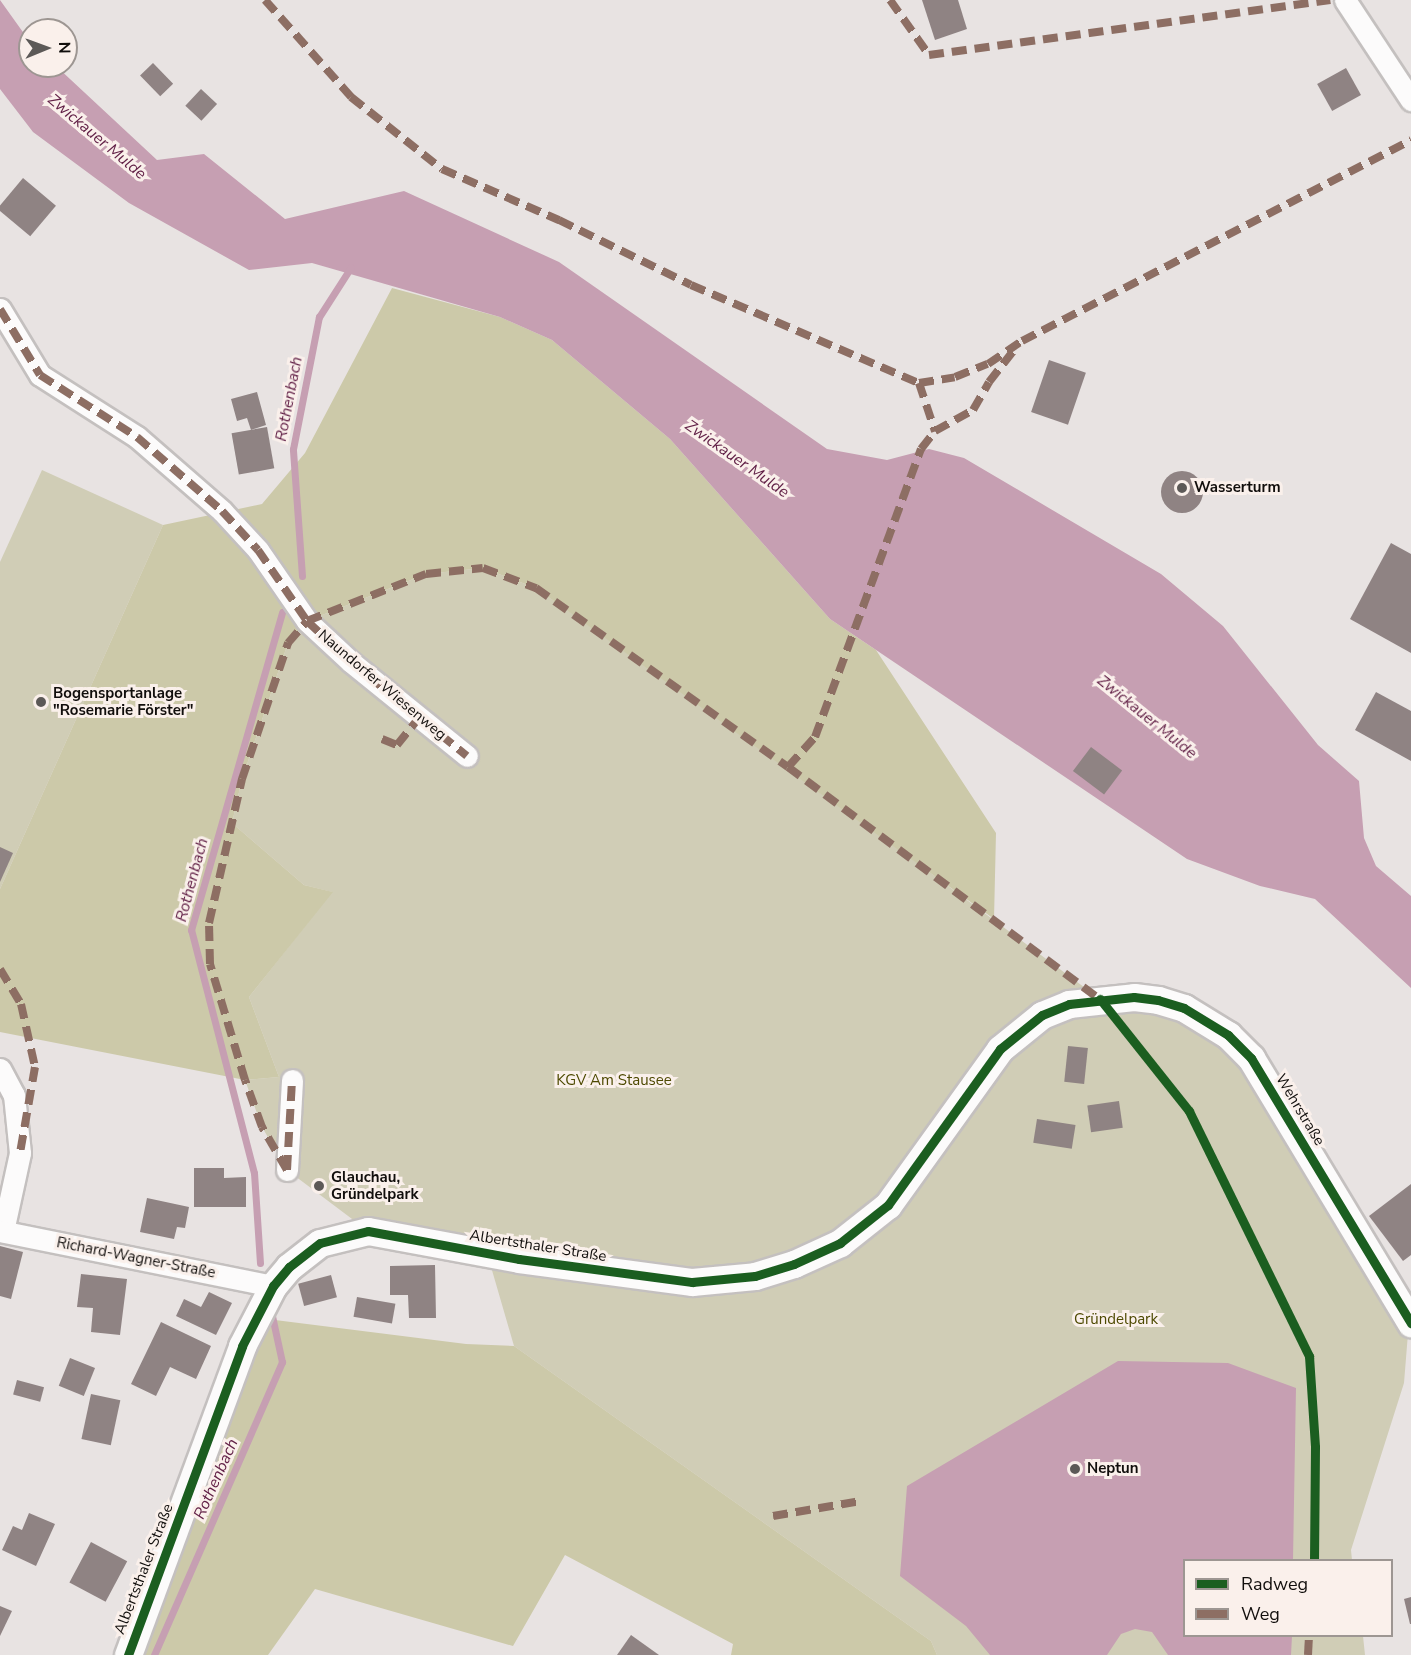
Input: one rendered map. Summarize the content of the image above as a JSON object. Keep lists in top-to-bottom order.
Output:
{
  "streets": {
    "street": [
      "Naundorfer Wiesenweg",
      "Wehrstraße",
      "Albertsthaler Straße",
      "Richard-Wagner-Straße"
    ]
  },
  "crossings": [
    ["Wehrstraße", "Albertsthaler Straße"],
    ["Albertsthaler Straße", "Richard-Wagner-Straße"]
  ],
  "water": ["Zwickauer Mulde", "Rothenbach"],
  "parks": ["KGV Am Stausee", "Gründelpark"],
  "places": [
    "Wasserturm",
    "Bogensportanlage \"Rosemarie Förster\"",
    "Glauchau, Gründelpark",
    "Neptun"
  ],
  "legend": ["Radweg", "Weg"],
  "north": "right"
}
